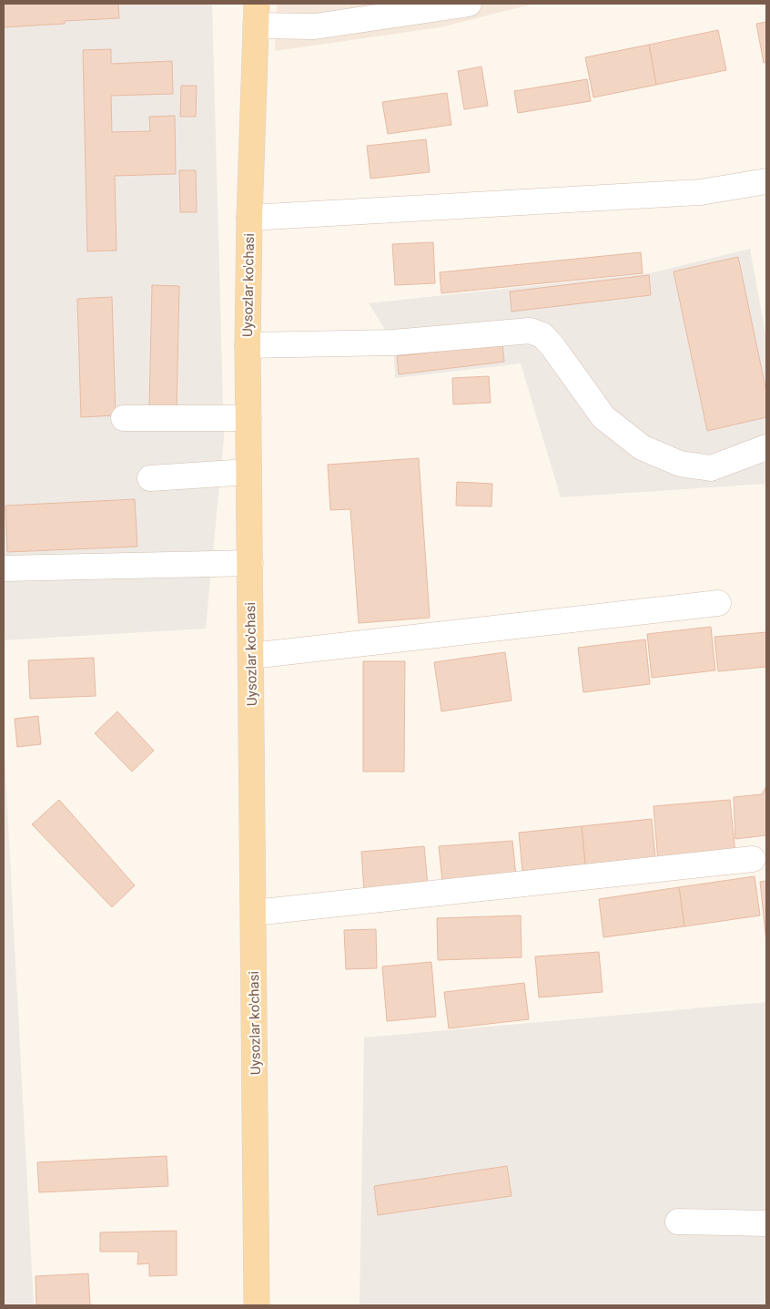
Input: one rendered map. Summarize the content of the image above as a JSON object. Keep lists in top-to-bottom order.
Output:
{
  "streets": {
    "main road": ["Uysozlar ko'chasi"]
  }
}
